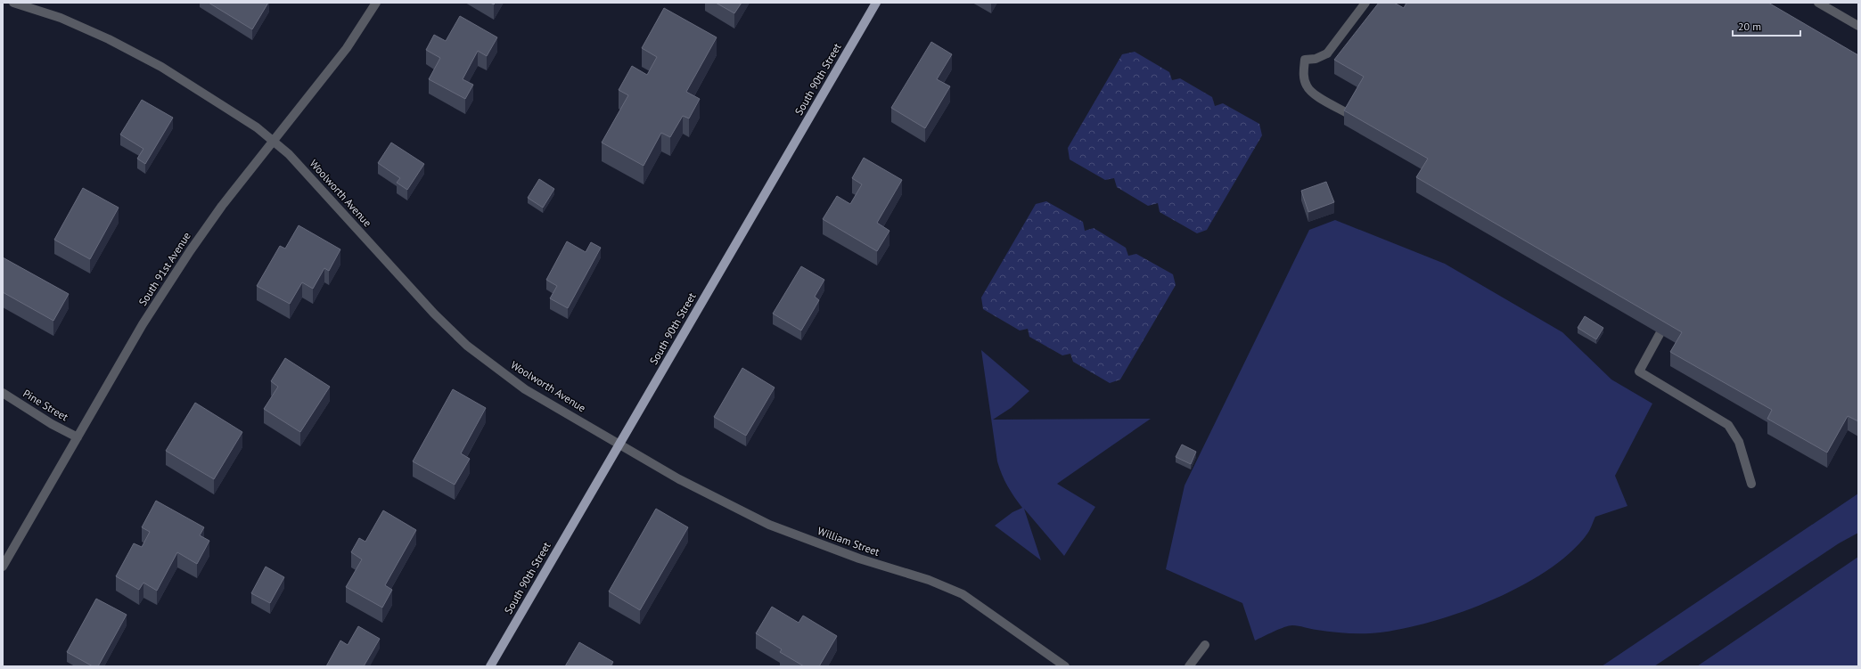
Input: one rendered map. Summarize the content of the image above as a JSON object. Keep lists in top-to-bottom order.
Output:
{
  "streets": {
    "main road": ["South 90th Street"],
    "street": [
      "Woolworth Avenue",
      "South 91st Avenue",
      "Pine Street",
      "William Street"
    ]
  },
  "crossings": [
    ["South 90th Street", "Woolworth Avenue"],
    ["South 90th Street", "William Street"],
    ["Woolworth Avenue", "South 91st Avenue"],
    ["Woolworth Avenue", "William Street"],
    ["South 91st Avenue", "Pine Street"]
  ],
  "scale_bar": "20 m"
}
